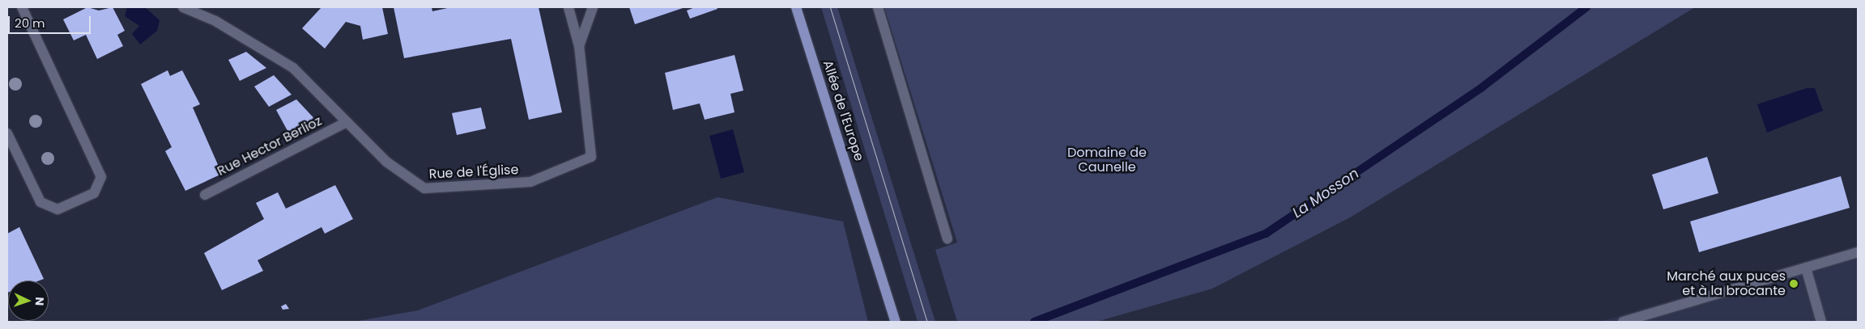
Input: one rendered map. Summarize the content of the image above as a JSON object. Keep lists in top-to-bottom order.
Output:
{
  "streets": {
    "main road": ["Allée de l'Europe"],
    "street": ["Rue Hector Berlioz", "Rue de l'Église"]
  },
  "crossings": [
    ["Rue Hector Berlioz", "Rue de l'Église"]
  ],
  "water": ["La Mosson"],
  "parks": ["Domaine de Caunelle"],
  "places": ["Marché aux puces et à la brocante"],
  "scale_bar": "20 m",
  "north": "right"
}
